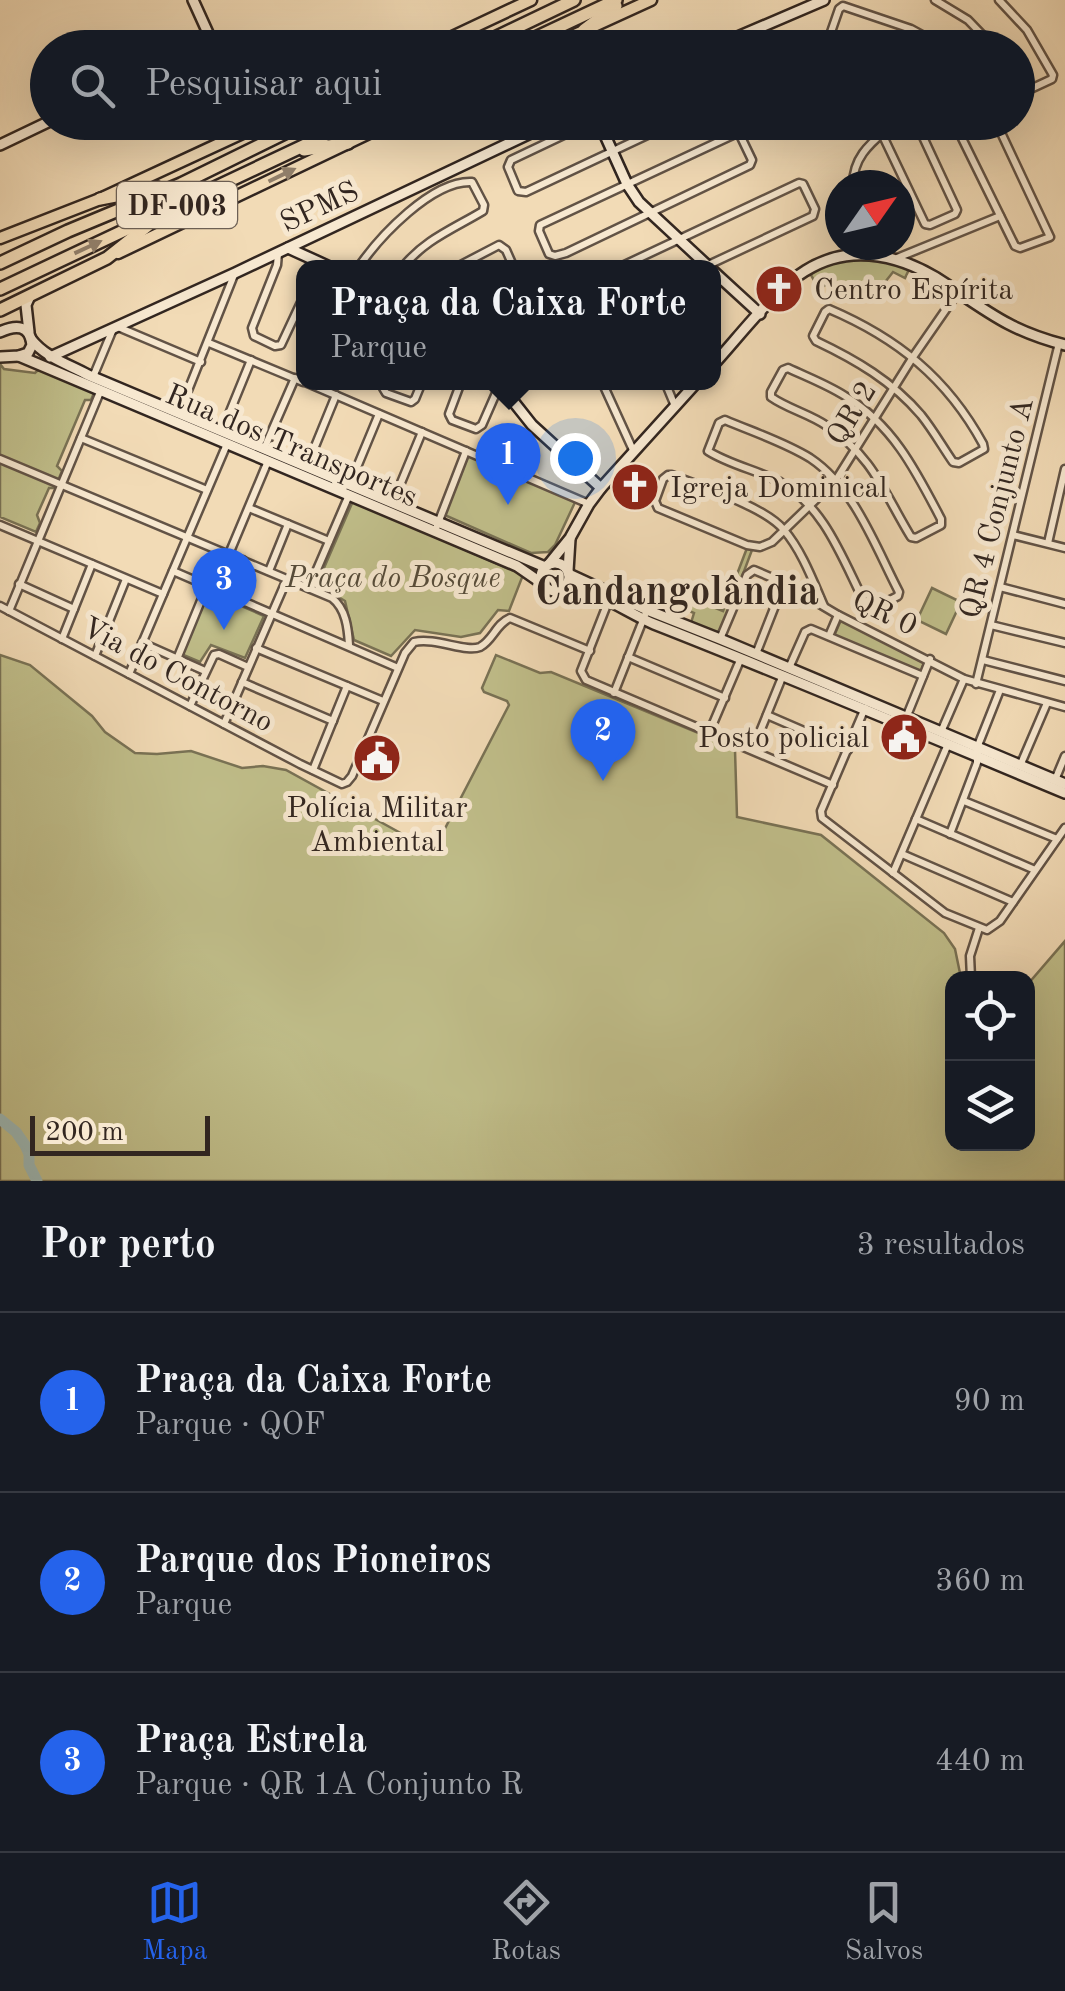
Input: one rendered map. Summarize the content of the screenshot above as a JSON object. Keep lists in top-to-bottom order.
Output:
{
  "streets": {
    "highway": ["DF-003"],
    "street": [
      "SPMS",
      "QR 2",
      "Rua dos Transportes",
      "QR 4 Conjunto A",
      "QR 0",
      "Via do Contorno"
    ]
  },
  "crossings": [
    ["SPMS", "Rua dos Transportes"],
    ["QR 4 Conjunto A", "QR 0"]
  ],
  "districts": ["Candangolândia"],
  "parks": ["Praça do Bosque"],
  "places": {
    "church": ["Centro Espírita", "Igreja Dominical"],
    "public building": ["Posto policial", "Polícia Militar Ambiental"]
  },
  "scale_bar": "200 m",
  "north": "top right",
  "page": {
    "search": "Pesquisar aqui",
    "popup": ["Praça da Caixa Forte", "Parque"],
    "pins": ["1", "3", "2"],
    "scale": "200 m",
    "heading": ["Por perto", "3 resultados"],
    "list": [
      {
        "mark": "1",
        "name": "Praça da Caixa Forte",
        "note": "Parque · QOF",
        "value": "90 m"
      },
      {
        "mark": "2",
        "name": "Parque dos Pioneiros",
        "note": "Parque",
        "value": "360 m"
      },
      {
        "mark": "3",
        "name": "Praça Estrela",
        "note": "Parque · QR 1A Conjunto R",
        "value": "440 m"
      }
    ],
    "nav": ["Mapa", "Rotas", "Salvos"]
  }
}
